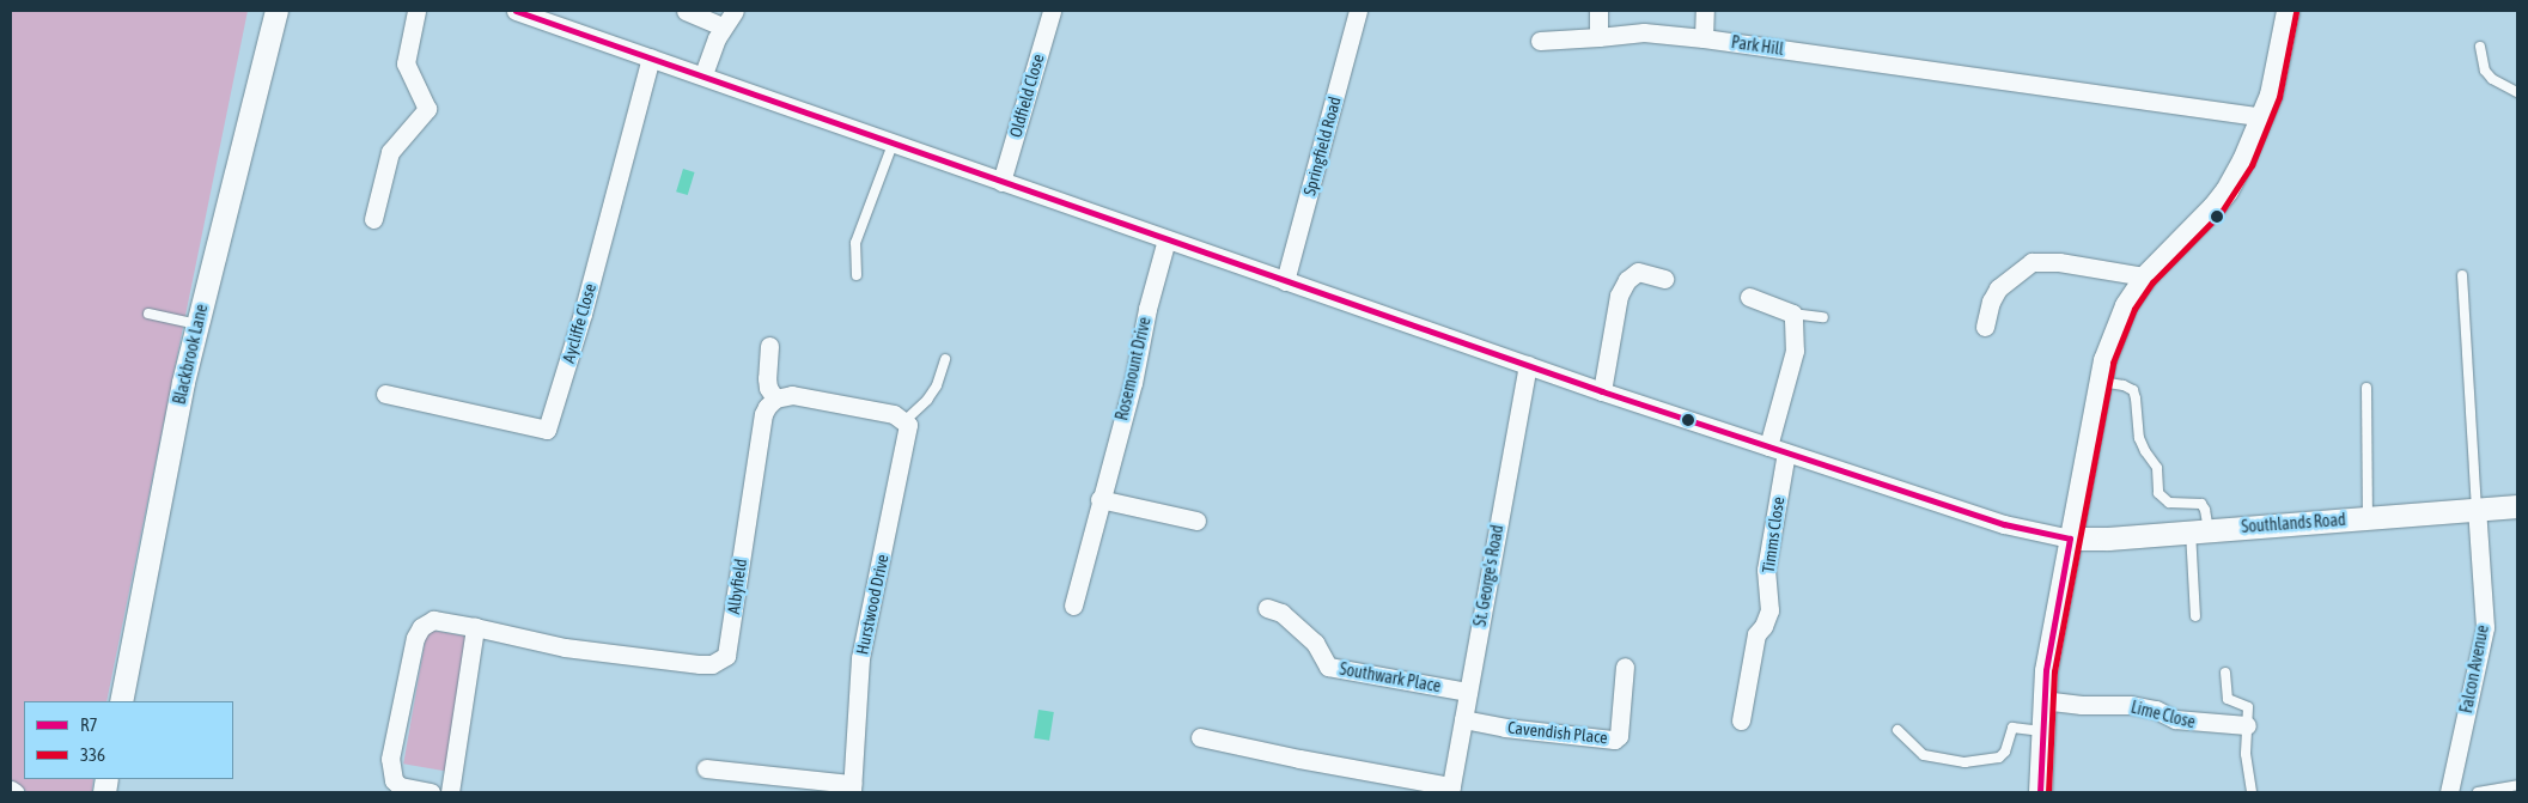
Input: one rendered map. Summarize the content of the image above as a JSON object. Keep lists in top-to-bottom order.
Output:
{
  "streets": {
    "street": [
      "Park Hill",
      "Oldfield Close",
      "Springfield Road",
      "Aycliffe Close",
      "Blackbrook Lane",
      "Rosemount Drive",
      "Southlands Road",
      "Timms Close",
      "St. George's Road",
      "Albyfield",
      "Hurstwood Drive",
      "Falcon Avenue",
      "Southwark Place",
      "Lime Close",
      "Cavendish Place"
    ]
  },
  "crossings": [
    ["Southlands Road", "Falcon Avenue"],
    ["St. George's Road", "Southwark Place"],
    ["St. George's Road", "Cavendish Place"]
  ],
  "lines": ["transit line R7", "transit line 336"],
  "legend": ["R7", "336"]
}
